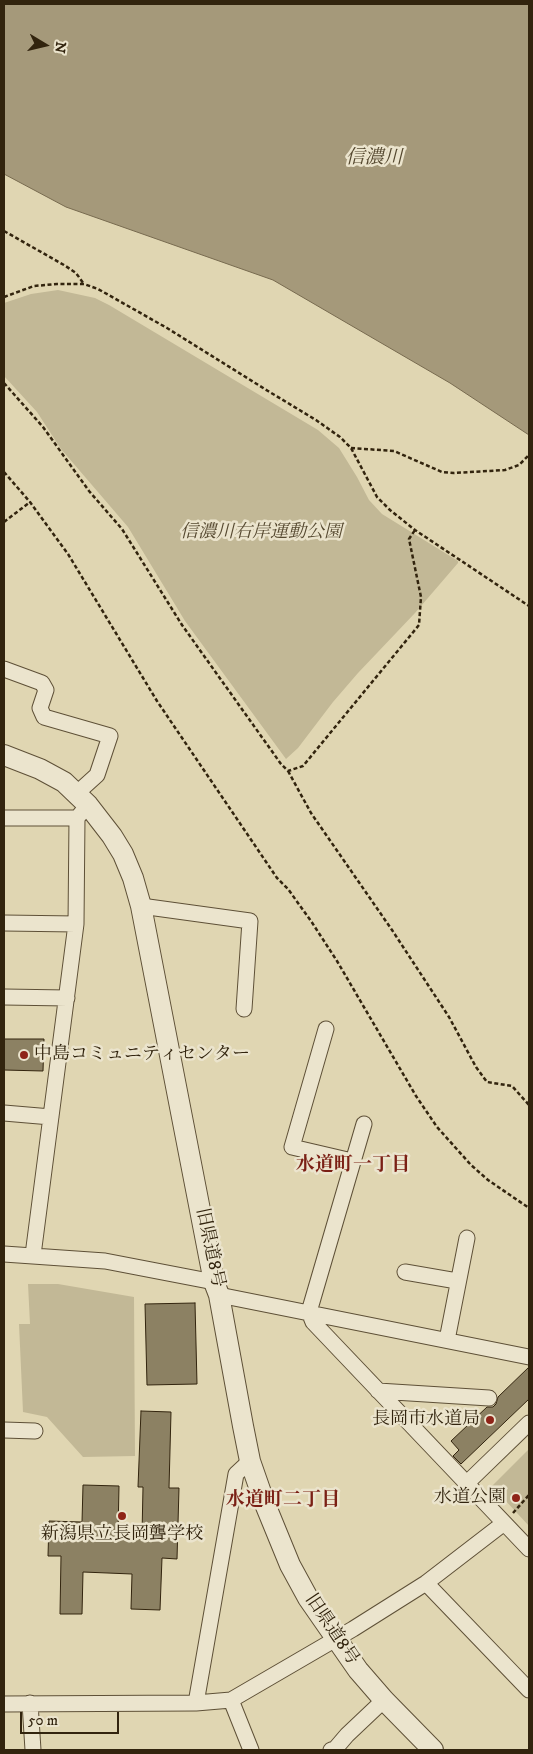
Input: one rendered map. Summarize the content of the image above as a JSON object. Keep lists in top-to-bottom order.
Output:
{
  "streets": {
    "street": ["旧県道8号"]
  },
  "districts": ["水道町一丁目", "水道町二丁目"],
  "water": ["信濃川"],
  "parks": ["信濃川右岸運動公園"],
  "places": [
    "中島コミュニティセンター",
    "長岡市水道局",
    "水道公園",
    "新潟県立長岡聾学校"
  ],
  "scale_bar": "50 m",
  "north": "right"
}
